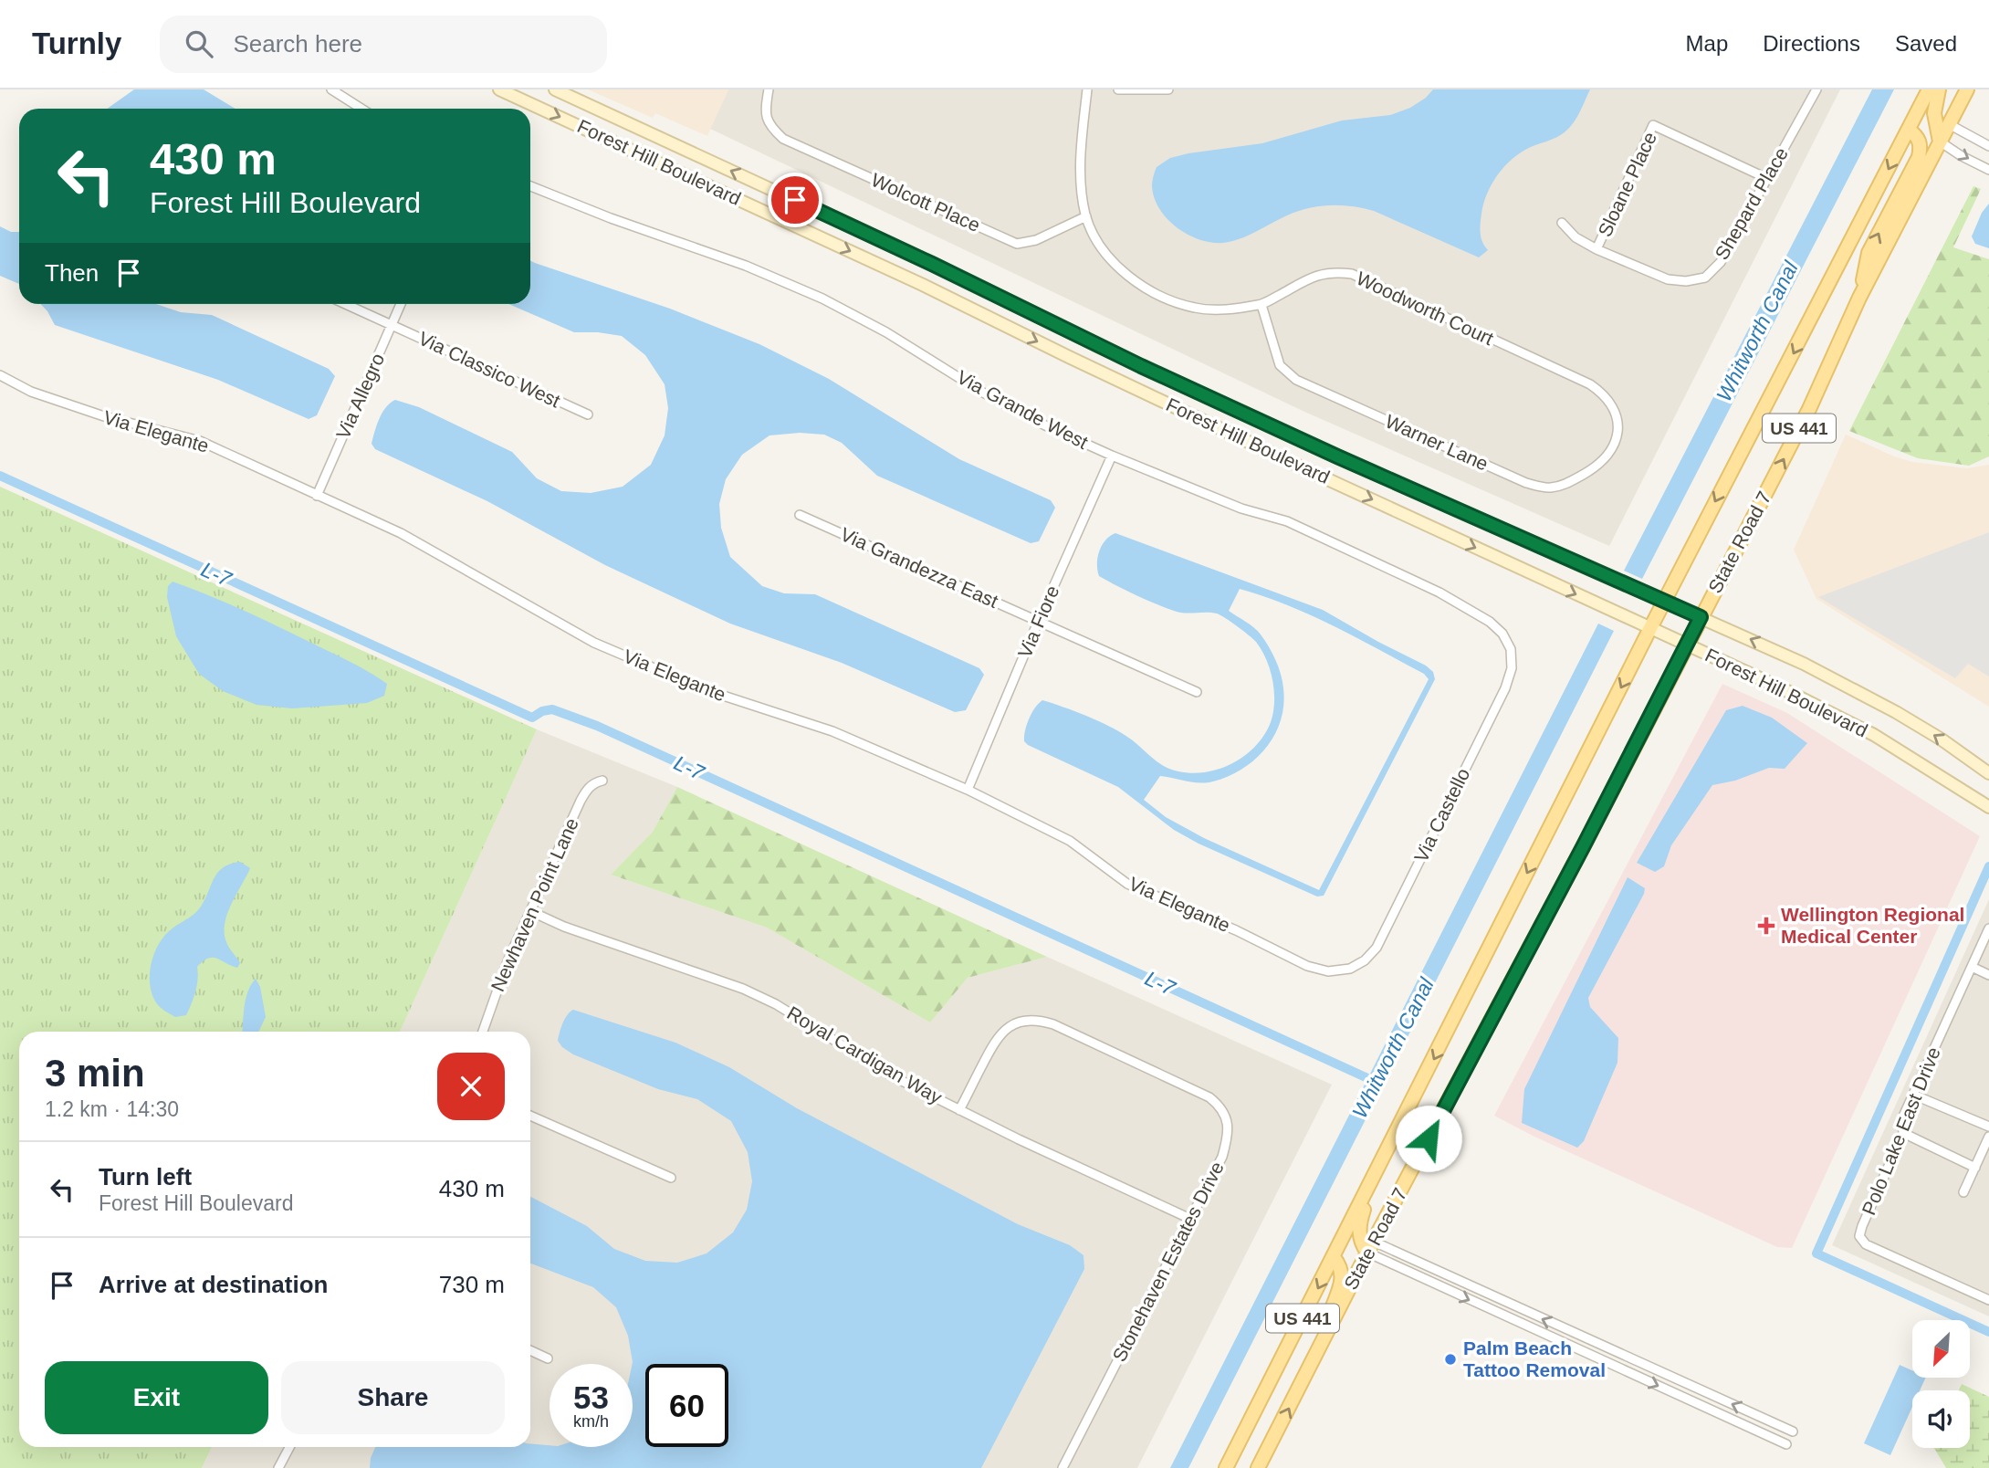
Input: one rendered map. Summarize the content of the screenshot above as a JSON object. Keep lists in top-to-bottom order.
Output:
{
  "streets": {
    "main road": ["Forest Hill Boulevard", "US 441", "State Road 7"],
    "street": [
      "Sloane Place",
      "Wolcott Place",
      "Shepard Place",
      "Woodworth Court",
      "Via Classico West",
      "Via Allegro",
      "Via Grande West",
      "Via Elegante",
      "Warner Lane",
      "Via Grandezza East",
      "Via Fiore",
      "Via Castello",
      "Newhaven Point Lane",
      "Royal Cardigan Way",
      "Polo Lake East Drive",
      "Stonehaven Estates Drive"
    ]
  },
  "crossings": [
    ["Forest Hill Boulevard", "State Road 7"],
    ["Sloane Place", "Shepard Place"],
    ["Wolcott Place", "Woodworth Court"],
    ["Woodworth Court", "Warner Lane"],
    ["Via Classico West", "Via Allegro"],
    ["Via Allegro", "Via Elegante"],
    ["Via Grande West", "Via Fiore"],
    ["Via Grande West", "Via Castello"],
    ["Via Elegante", "Via Fiore"],
    ["Via Elegante", "Via Castello"],
    ["Via Grandezza East", "Via Fiore"],
    ["Newhaven Point Lane", "Royal Cardigan Way"],
    ["Royal Cardigan Way", "Stonehaven Estates Drive"]
  ],
  "water": ["Whitworth Canal", "L-7"],
  "places": {
    "health": ["Wellington Regional Medical Center"],
    "other": ["Palm Beach Tattoo Removal"]
  },
  "north": "bottom left",
  "page": {
    "header": "Turnly",
    "search": "Search here",
    "nav": ["Map", "Directions", "Saved"],
    "turn": ["430 m", "Forest Hill Boulevard"],
    "then": "Then",
    "heading": ["3 min", "1.2 km · 14:30"],
    "list": [
      {
        "name": "Turn left",
        "note": "Forest Hill Boulevard",
        "value": "430 m"
      },
      {
        "name": "Arrive at destination",
        "value": "730 m"
      }
    ],
    "buttons": ["Exit", "Share"],
    "speed": "53 km/h",
    "limit": "60"
  }
}
